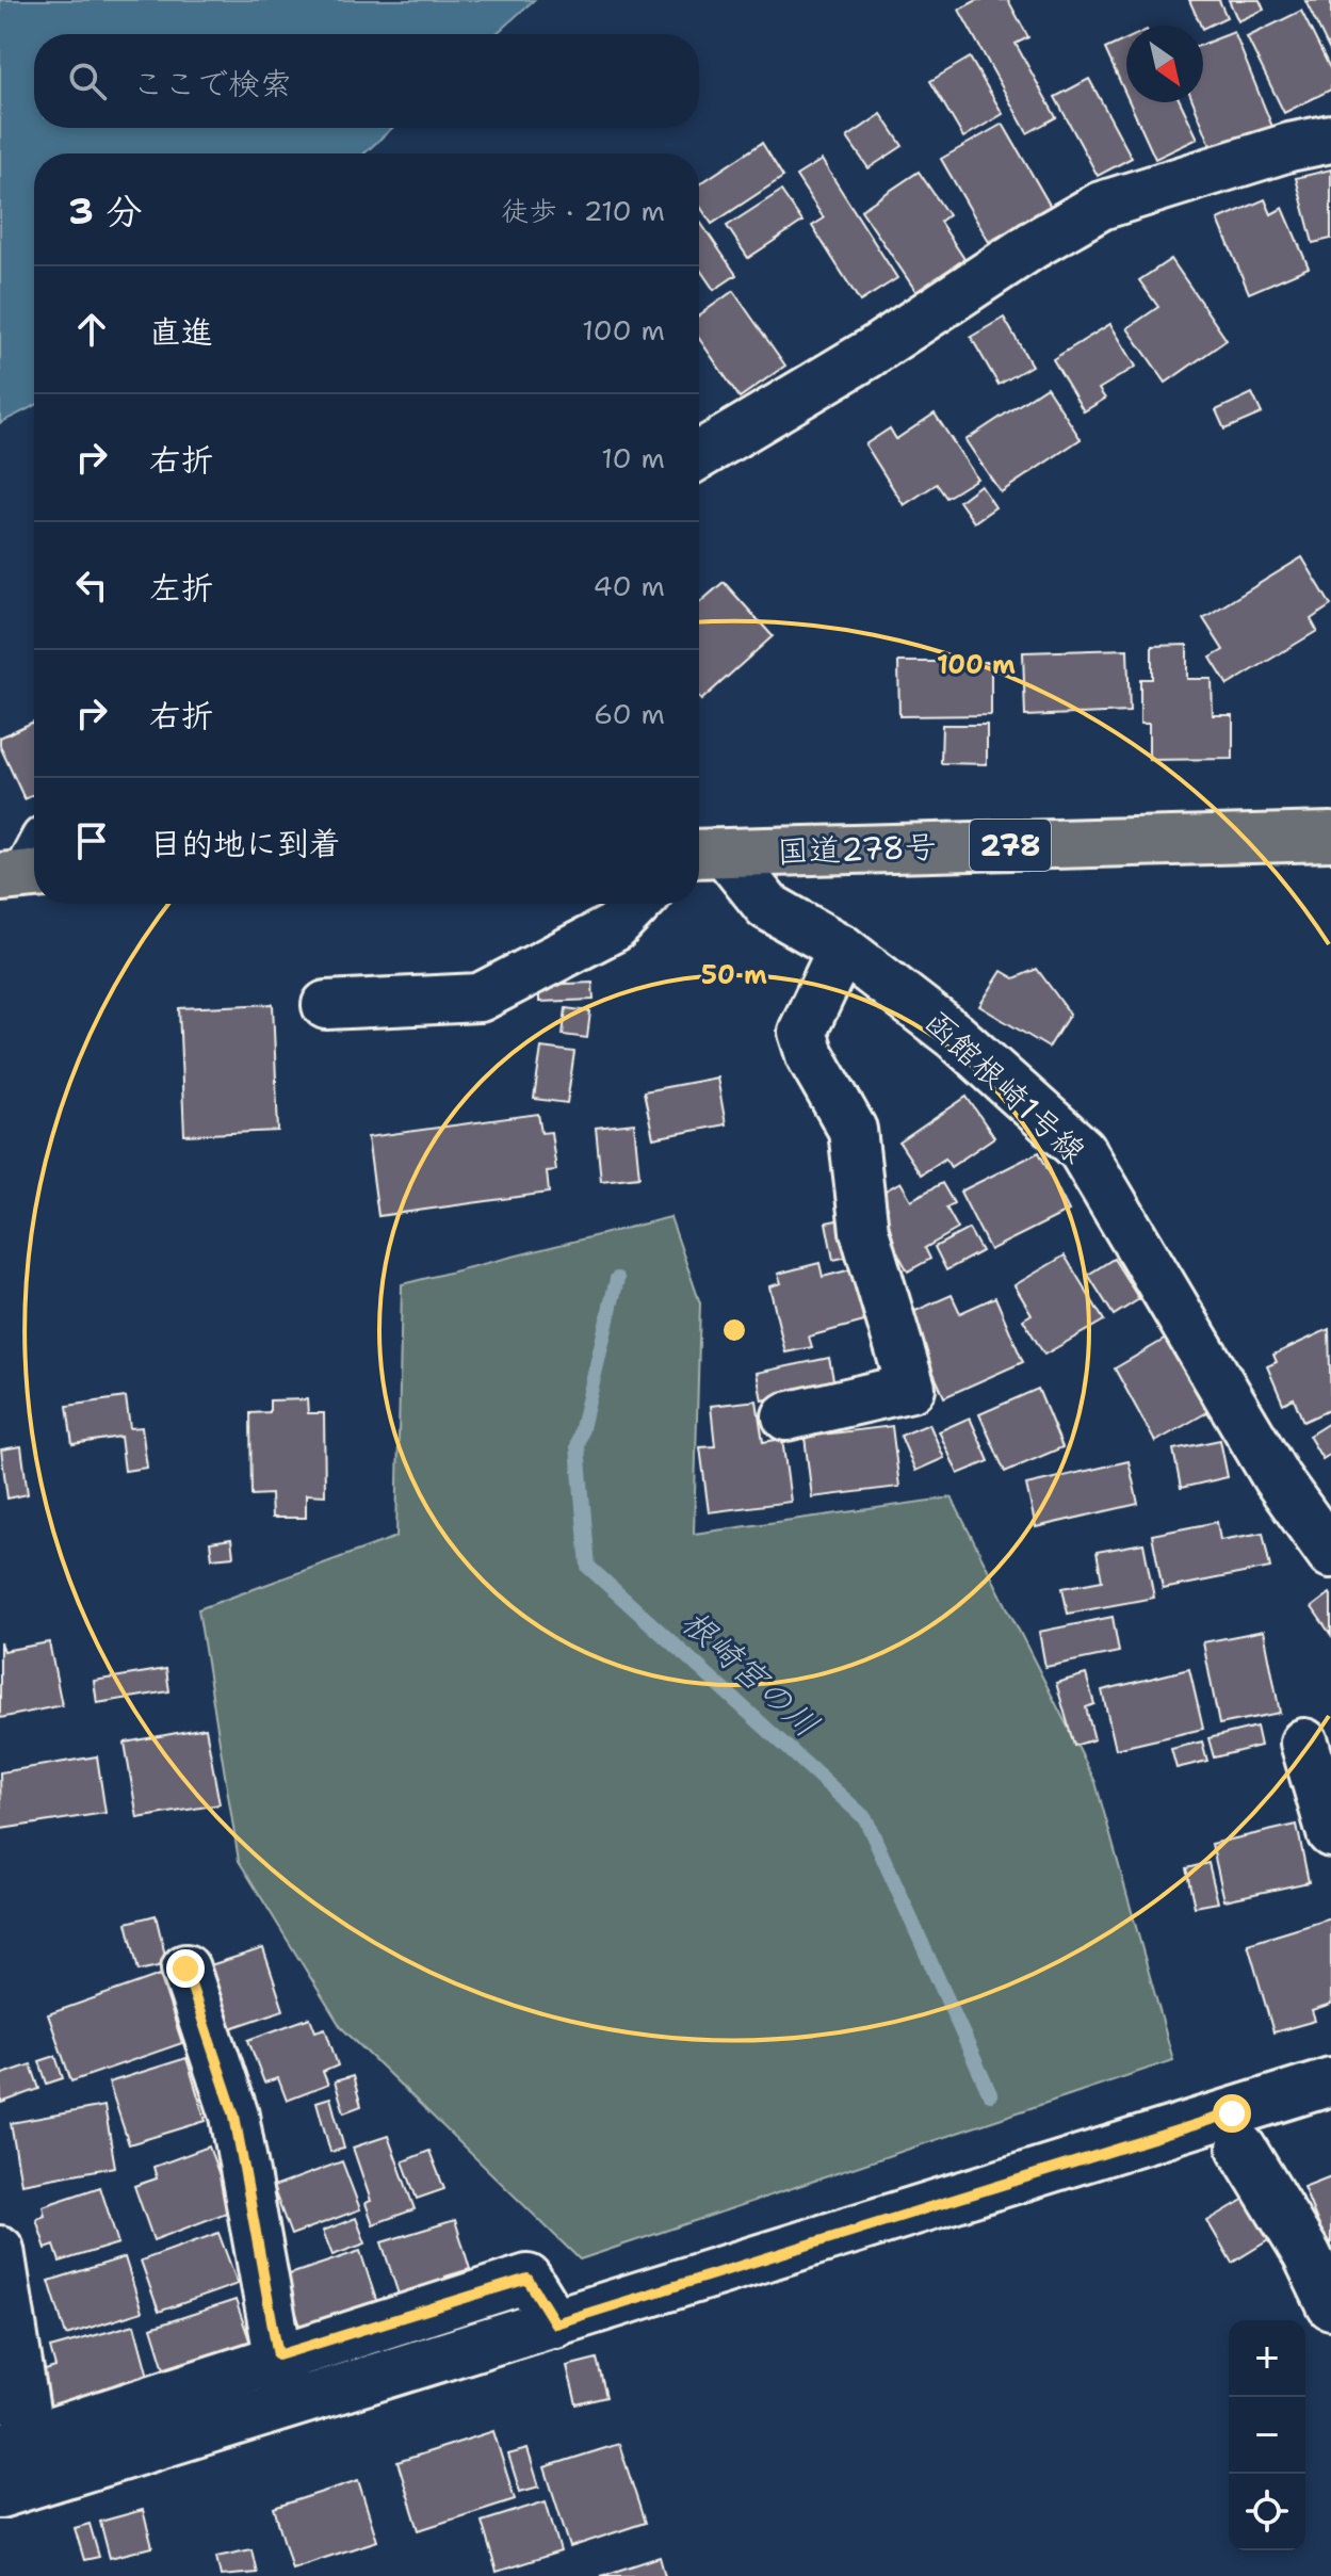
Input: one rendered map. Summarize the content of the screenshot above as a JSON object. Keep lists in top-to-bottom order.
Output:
{
  "streets": {
    "highway": ["278", "国道278号"],
    "street": ["函館根崎1号線"]
  },
  "crossings": [
    ["国道278号", "函館根崎1号線"]
  ],
  "water": ["根崎宮の川"],
  "north": "bottom right",
  "page": {
    "search": "ここで検索",
    "heading": ["3 分", "徒歩 · 210 m"],
    "list": [
      ["直進", "100 m"],
      ["右折", "10 m"],
      ["左折", "40 m"],
      ["右折", "60 m"],
      "目的地に到着"
    ],
    "map_buttons": ["+", "−"]
  },
  "rings": ["100 m", "50 m"]
}
